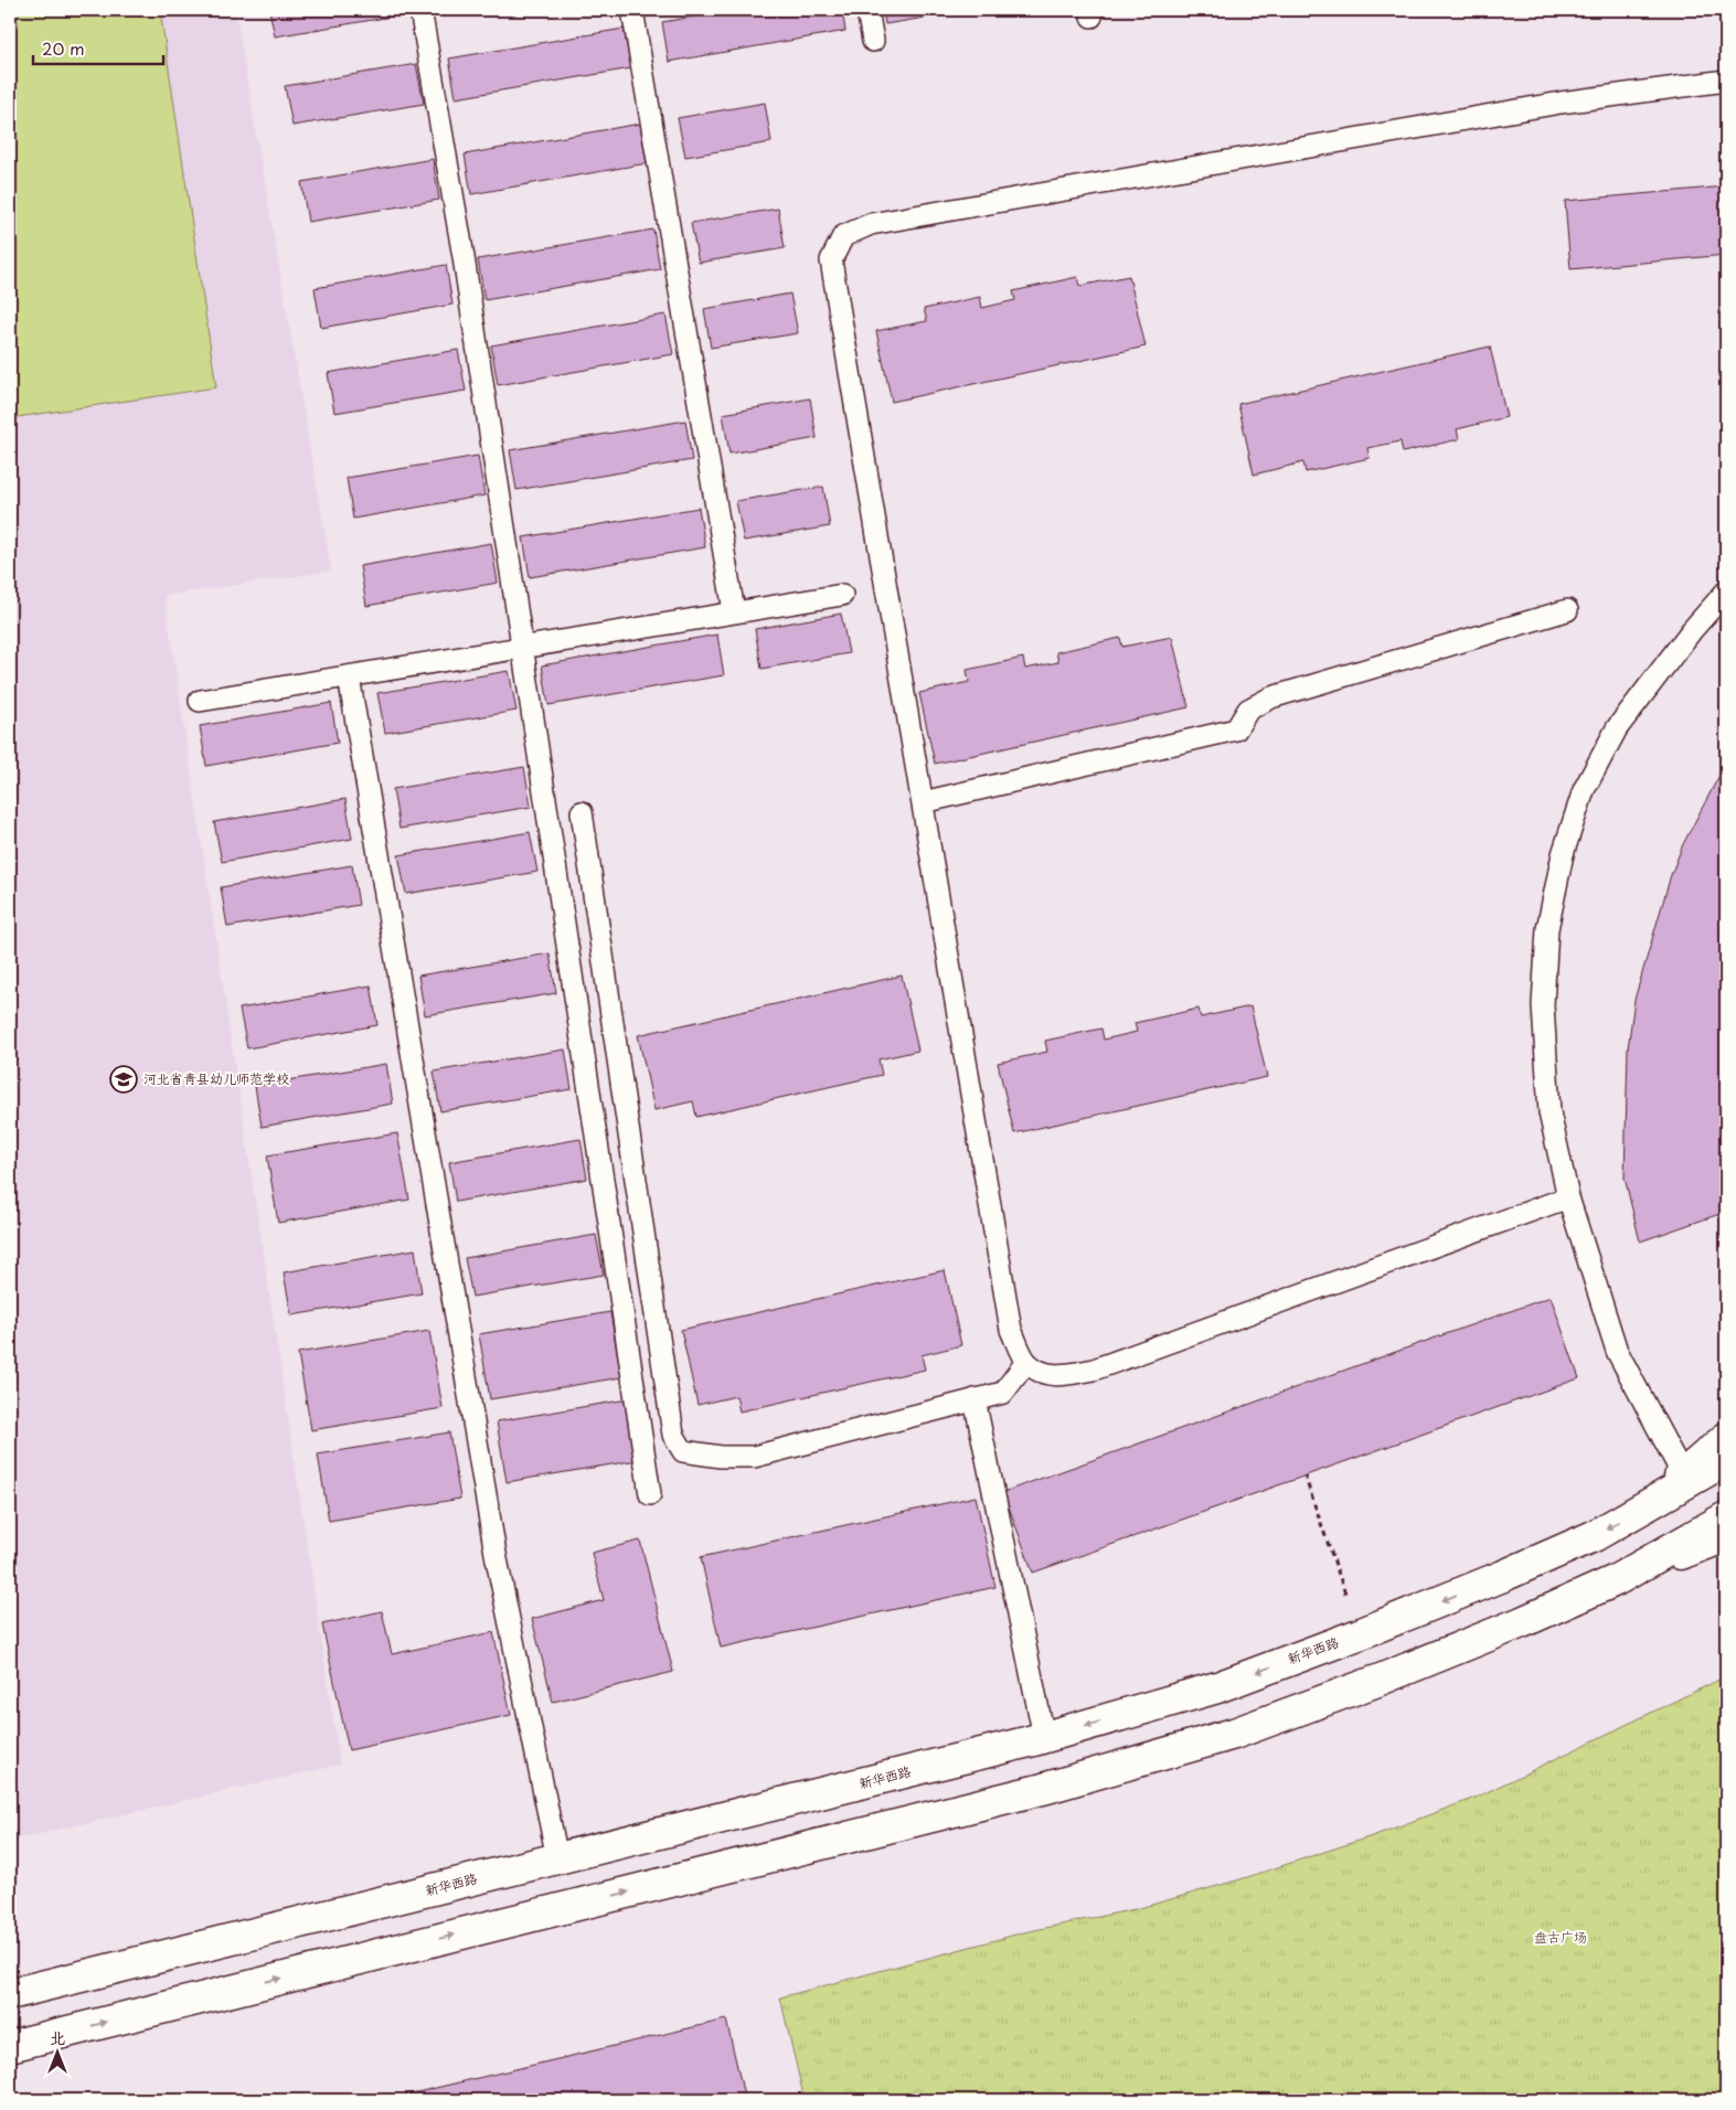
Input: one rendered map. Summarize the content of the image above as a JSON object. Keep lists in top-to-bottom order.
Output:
{
  "streets": {
    "main road": ["新华西路"]
  },
  "parks": ["盘古广场"],
  "places": {
    "school or university": ["河北省青县幼儿师范学校"]
  },
  "scale_bar": "20 m",
  "north": "top"
}
